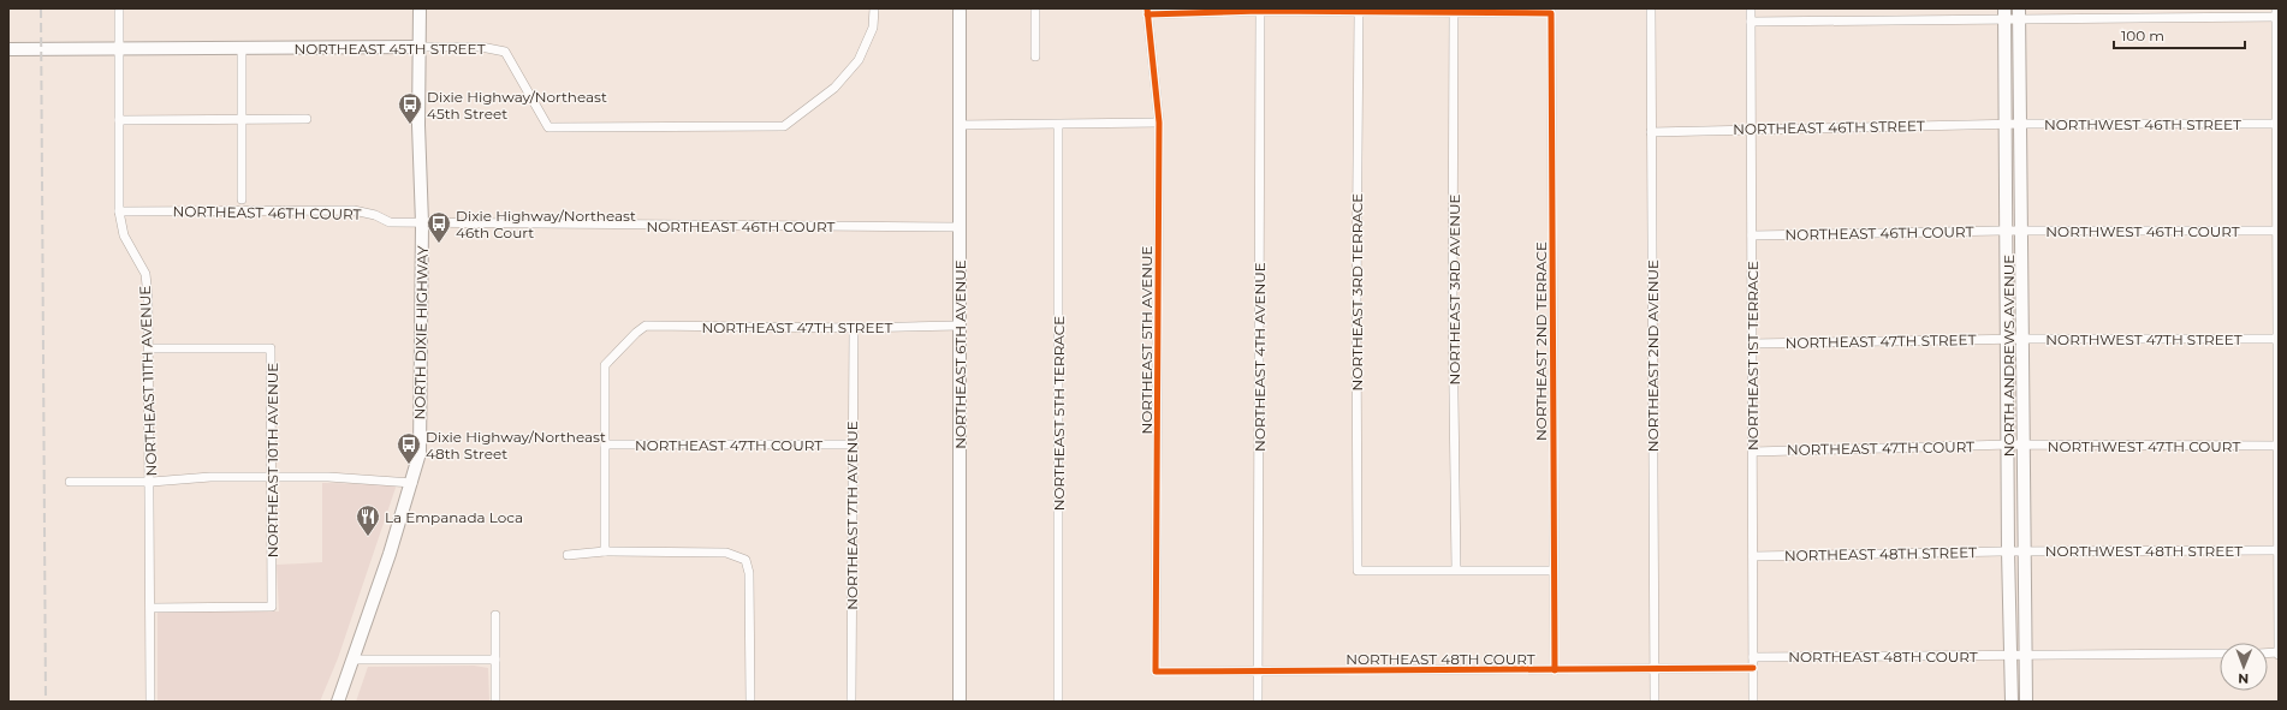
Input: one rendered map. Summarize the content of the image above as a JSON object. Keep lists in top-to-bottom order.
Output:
{
  "streets": {
    "main road": [
      "NORTHEAST 45TH STREET",
      "NORTH DIXIE HIGHWAY",
      "NORTHEAST 6TH AVENUE",
      "NORTH ANDREWS AVENUE"
    ],
    "street": [
      "NORTHWEST 46TH STREET",
      "NORTHEAST 46TH STREET",
      "NORTHEAST 46TH COURT",
      "NORTHWEST 46TH COURT",
      "NORTHEAST 3RD AVENUE",
      "NORTHEAST 3RD TERRACE",
      "NORTHEAST 47TH STREET",
      "NORTHWEST 47TH STREET",
      "NORTHEAST 5TH AVENUE",
      "NORTHEAST 2ND TERRACE",
      "NORTHEAST 2ND AVENUE",
      "NORTHEAST 1ST TERRACE",
      "NORTHEAST 4TH AVENUE",
      "NORTHEAST 11TH AVENUE",
      "NORTHEAST 5TH TERRACE",
      "NORTHEAST 47TH COURT",
      "NORTHWEST 47TH COURT",
      "NORTHEAST 10TH AVENUE",
      "NORTHEAST 7TH AVENUE",
      "NORTHWEST 48TH STREET",
      "NORTHEAST 48TH STREET",
      "NORTHEAST 48TH COURT"
    ]
  },
  "crossings": [
    ["NORTHEAST 45TH STREET", "NORTH DIXIE HIGHWAY"],
    ["NORTHEAST 45TH STREET", "NORTHEAST 11TH AVENUE"],
    ["NORTHWEST 46TH STREET", "NORTHEAST 46TH STREET"],
    ["NORTHWEST 46TH STREET", "NORTH ANDREWS AVENUE"],
    ["NORTHEAST 46TH STREET", "NORTHEAST 2ND AVENUE"],
    ["NORTHEAST 46TH STREET", "NORTHEAST 1ST TERRACE"],
    ["NORTHEAST 46TH STREET", "NORTH ANDREWS AVENUE"],
    ["NORTHEAST 46TH COURT", "NORTHWEST 46TH COURT"],
    ["NORTHEAST 46TH COURT", "NORTH DIXIE HIGHWAY"],
    ["NORTHEAST 46TH COURT", "NORTHEAST 6TH AVENUE"],
    ["NORTHEAST 46TH COURT", "NORTHEAST 1ST TERRACE"],
    ["NORTHEAST 46TH COURT", "NORTH ANDREWS AVENUE"],
    ["NORTHEAST 46TH COURT", "NORTHEAST 11TH AVENUE"],
    ["NORTHWEST 46TH COURT", "NORTH ANDREWS AVENUE"],
    ["NORTHEAST 3RD AVENUE", "NORTHEAST 3RD TERRACE"],
    ["NORTHEAST 3RD AVENUE", "NORTHEAST 2ND TERRACE"],
    ["NORTHEAST 47TH STREET", "NORTHWEST 47TH STREET"],
    ["NORTHEAST 47TH STREET", "NORTHEAST 6TH AVENUE"],
    ["NORTHEAST 47TH STREET", "NORTHEAST 1ST TERRACE"],
    ["NORTHEAST 47TH STREET", "NORTH ANDREWS AVENUE"],
    ["NORTHEAST 47TH STREET", "NORTHEAST 47TH COURT"],
    ["NORTHEAST 47TH STREET", "NORTHEAST 7TH AVENUE"],
    ["NORTHWEST 47TH STREET", "NORTH ANDREWS AVENUE"],
    ["NORTHEAST 5TH AVENUE", "NORTHEAST 48TH COURT"],
    ["NORTHEAST 2ND TERRACE", "NORTHEAST 48TH COURT"],
    ["NORTHEAST 2ND AVENUE", "NORTHEAST 48TH COURT"],
    ["NORTHEAST 1ST TERRACE", "NORTHEAST 47TH COURT"],
    ["NORTHEAST 1ST TERRACE", "NORTHEAST 48TH STREET"],
    ["NORTHEAST 1ST TERRACE", "NORTHEAST 48TH COURT"],
    ["NORTH ANDREWS AVENUE", "NORTHEAST 47TH COURT"],
    ["NORTH ANDREWS AVENUE", "NORTHWEST 47TH COURT"],
    ["NORTH ANDREWS AVENUE", "NORTHWEST 48TH STREET"],
    ["NORTH ANDREWS AVENUE", "NORTHEAST 48TH STREET"],
    ["NORTH ANDREWS AVENUE", "NORTHEAST 48TH COURT"],
    ["NORTHEAST 4TH AVENUE", "NORTHEAST 48TH COURT"],
    ["NORTHEAST 11TH AVENUE", "NORTHEAST 10TH AVENUE"],
    ["NORTHEAST 47TH COURT", "NORTHWEST 47TH COURT"],
    ["NORTHEAST 47TH COURT", "NORTHEAST 7TH AVENUE"],
    ["NORTHWEST 48TH STREET", "NORTHEAST 48TH STREET"]
  ],
  "places": {
    "bus stop": ["Dixie Highway/Northeast 45th Street", "Dixie Highway/Northeast 46th Court", "Dixie Highway/Northeast 48th Street"],
    "restaurant": ["La Empanada Loca"]
  },
  "scale_bar": "100 m",
  "north": "bottom"
}
